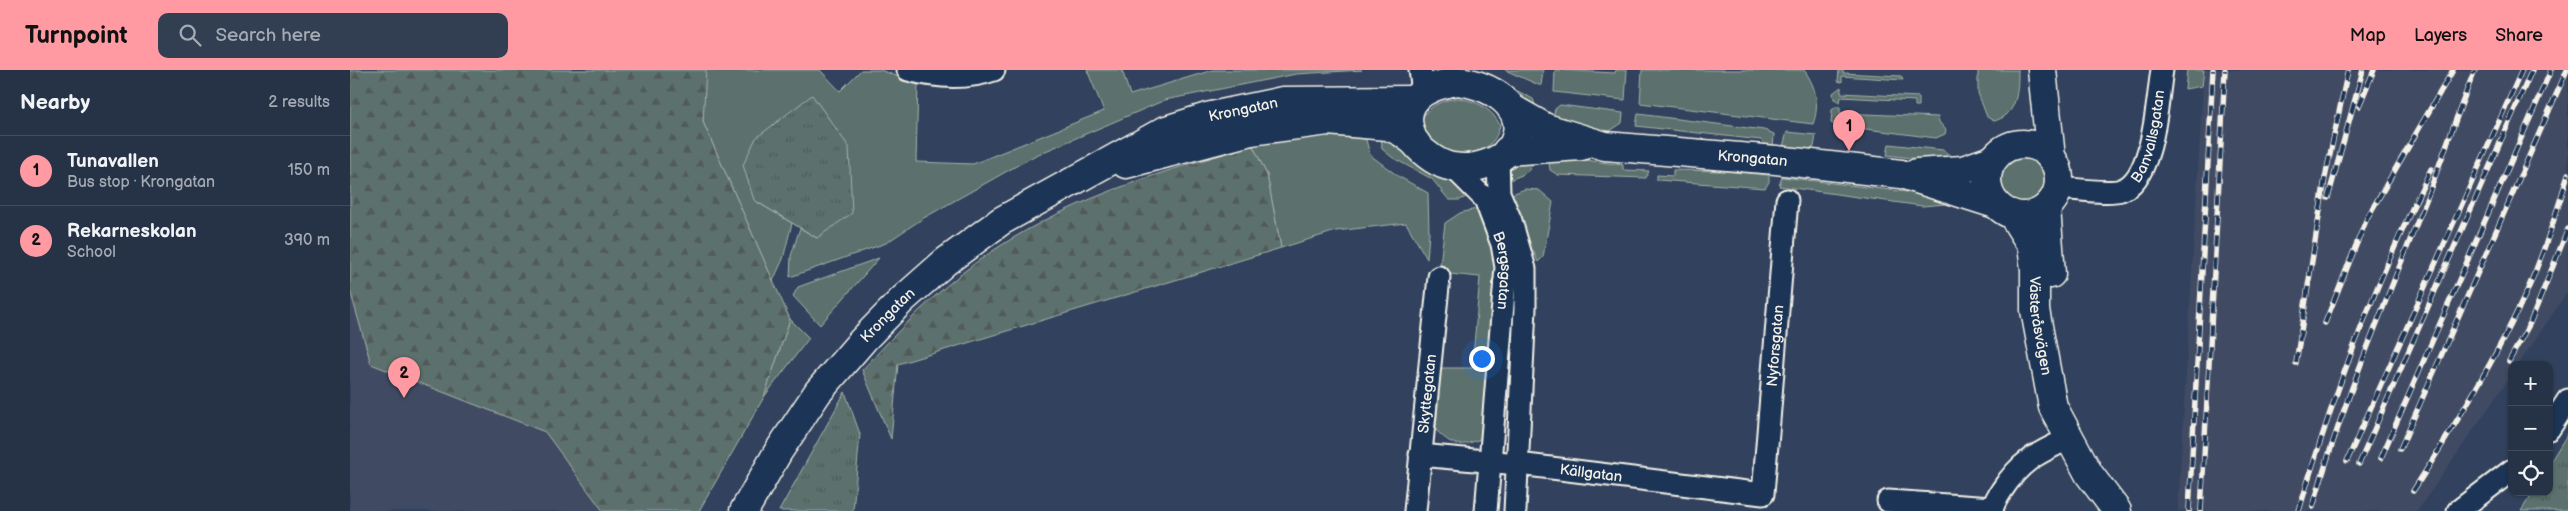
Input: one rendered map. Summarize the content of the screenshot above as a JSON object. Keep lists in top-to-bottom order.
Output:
{
  "streets": {
    "street": [
      "Krongatan",
      "Banvallsgatan",
      "Bergsgatan",
      "Västeråsvägen",
      "Nyforsgatan",
      "Skyttegatan",
      "Källgatan"
    ]
  },
  "crossings": [
    ["Krongatan", "Banvallsgatan"],
    ["Krongatan", "Bergsgatan"],
    ["Krongatan", "Västeråsvägen"],
    ["Banvallsgatan", "Västeråsvägen"],
    ["Bergsgatan", "Källgatan"],
    ["Nyforsgatan", "Källgatan"],
    ["Skyttegatan", "Källgatan"]
  ],
  "page": {
    "header": "Turnpoint",
    "search": "Search here",
    "nav": ["Map", "Layers", "Share"],
    "heading": ["Nearby", "2 results"],
    "pins": ["1", "2"],
    "list": [
      {
        "mark": "1",
        "name": "Tunavallen",
        "note": "Bus stop · Krongatan",
        "value": "150 m"
      },
      {
        "mark": "2",
        "name": "Rekarneskolan",
        "note": "School",
        "value": "390 m"
      }
    ],
    "map_buttons": ["+", "−"]
  }
}
